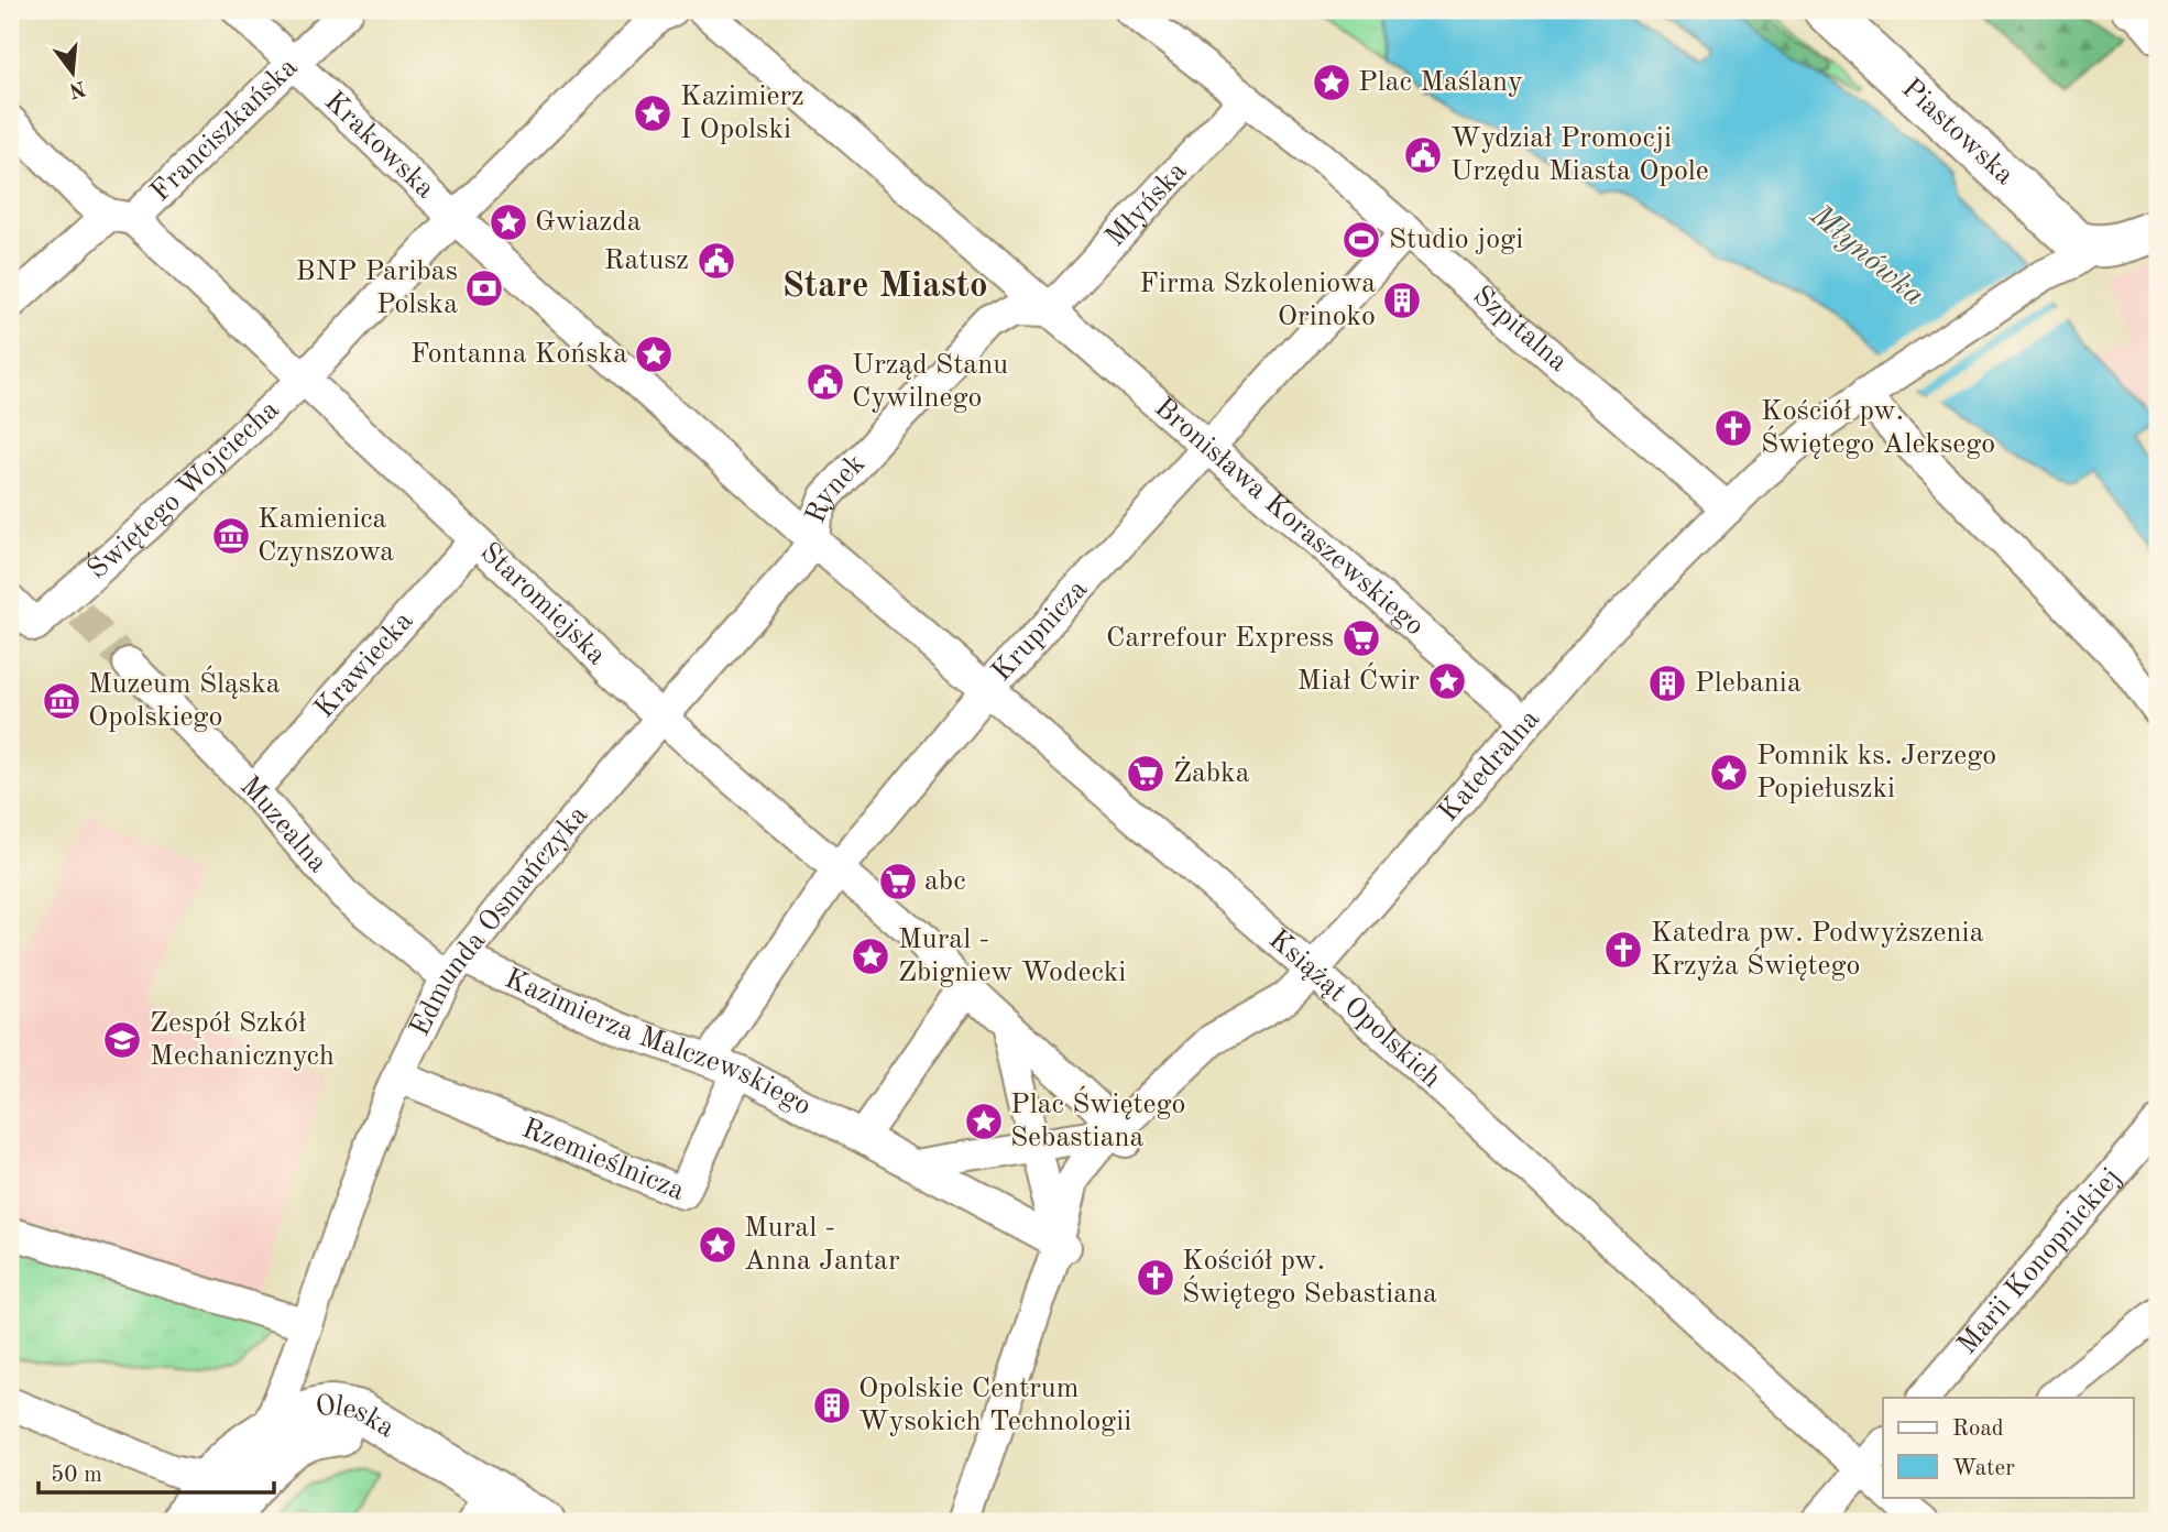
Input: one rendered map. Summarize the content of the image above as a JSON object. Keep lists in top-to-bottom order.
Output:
{
  "streets": {
    "street": [
      "Franciszkańska",
      "Piastowska",
      "Krakowska",
      "Młyńska",
      "Szpitalna",
      "Świętego Wojciecha",
      "Rynek",
      "Bronisława Koraszewskiego",
      "Staromiejska",
      "Krupnicza",
      "Krawiecka",
      "Katedralna",
      "Muzealna",
      "Edmunda Osmańczyka",
      "Książąt Opolskich",
      "Kazimierza Malczewskiego",
      "Rzemieślnicza",
      "Marii Konopnickiej",
      "Oleska"
    ]
  },
  "crossings": [
    ["Franciszkańska", "Krakowska"],
    ["Franciszkańska", "Staromiejska"],
    ["Piastowska", "Katedralna"],
    ["Krakowska", "Świętego Wojciecha"],
    ["Krakowska", "Rynek"],
    ["Młyńska", "Szpitalna"],
    ["Młyńska", "Rynek"],
    ["Młyńska", "Bronisława Koraszewskiego"],
    ["Szpitalna", "Krupnicza"],
    ["Szpitalna", "Katedralna"],
    ["Świętego Wojciecha", "Rynek"],
    ["Świętego Wojciecha", "Staromiejska"],
    ["Rynek", "Bronisława Koraszewskiego"],
    ["Rynek", "Edmunda Osmańczyka"],
    ["Rynek", "Książąt Opolskich"],
    ["Bronisława Koraszewskiego", "Krupnicza"],
    ["Bronisława Koraszewskiego", "Katedralna"],
    ["Staromiejska", "Krupnicza"],
    ["Staromiejska", "Krawiecka"],
    ["Staromiejska", "Edmunda Osmańczyka"],
    ["Krupnicza", "Książąt Opolskich"],
    ["Krupnicza", "Kazimierza Malczewskiego"],
    ["Krawiecka", "Muzealna"],
    ["Katedralna", "Książąt Opolskich"],
    ["Muzealna", "Edmunda Osmańczyka"],
    ["Muzealna", "Kazimierza Malczewskiego"],
    ["Edmunda Osmańczyka", "Książąt Opolskich"],
    ["Edmunda Osmańczyka", "Kazimierza Malczewskiego"],
    ["Edmunda Osmańczyka", "Rzemieślnicza"],
    ["Edmunda Osmańczyka", "Oleska"],
    ["Kazimierza Malczewskiego", "Rzemieślnicza"]
  ],
  "districts": ["Stare Miasto"],
  "water": ["Młynówka"],
  "places": {
    "place": [
      "Plac Maślany",
      "Kazimierz I Opolski",
      "Gwiazda",
      "Fontanna Końska",
      "Miał Ćwir",
      "Pomnik ks. Jerzego Popiełuszki",
      "Mural - Zbigniew Wodecki",
      "Plac Świętego Sebastiana",
      "Mural - Anna Jantar"
    ],
    "public building": ["Wydział Promocji Urzędu Miasta Opole", "Ratusz", "Urząd Stanu Cywilnego"],
    "sports": ["Studio jogi"],
    "bank": ["BNP Paribas Polska"],
    "building": ["Firma Szkoleniowa Orinoko", "Plebania", "Opolskie Centrum Wysokich Technologii"],
    "church": ["Kościół pw. Świętego Aleksego", "Katedra pw. Podwyższenia Krzyża Świętego", "Kościół pw. Świętego Sebastiana"],
    "museum": ["Kamienica Czynszowa", "Muzeum Śląska Opolskiego"],
    "supermarket": ["Carrefour Express", "Żabka", "abc"],
    "school or university": ["Zespół Szkół Mechanicznych"]
  },
  "legend": ["Road", "Water"],
  "scale_bar": "50 m",
  "north": "bottom"
}
